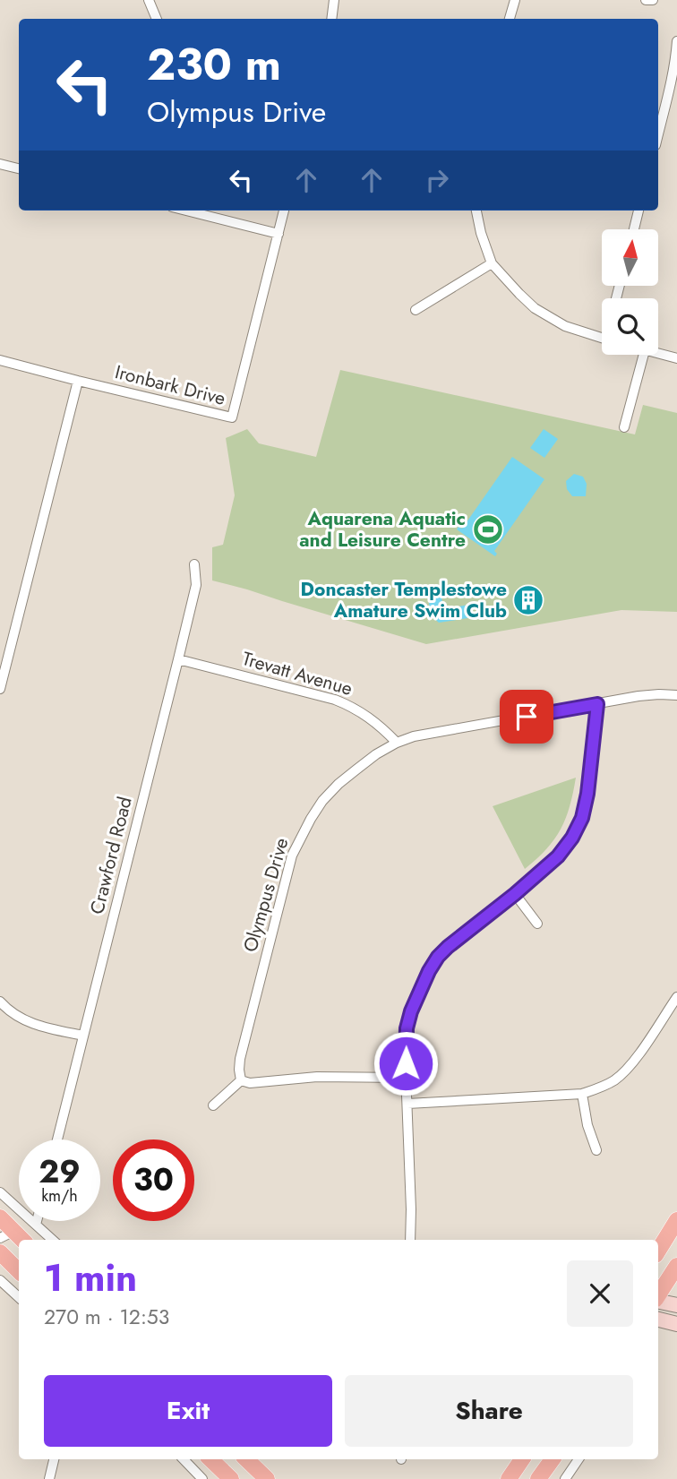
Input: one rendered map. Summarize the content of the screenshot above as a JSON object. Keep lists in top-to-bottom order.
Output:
{
  "streets": {
    "street": [
      "Ironbark Drive",
      "Trevatt Avenue",
      "Crawford Road",
      "Olympus Drive"
    ]
  },
  "crossings": [
    ["Trevatt Avenue", "Crawford Road"],
    ["Trevatt Avenue", "Olympus Drive"]
  ],
  "places": {
    "sports": ["Aquarena Aquatic and Leisure Centre"],
    "building": ["Doncaster Templestowe Amature Swim Club"]
  },
  "north": "top",
  "page": {
    "turn": ["230 m", "Olympus Drive"],
    "speed": "29 km/h",
    "limit": "30",
    "heading": ["1 min", "270 m · 12:53"],
    "buttons": ["Exit", "Share"]
  }
}
